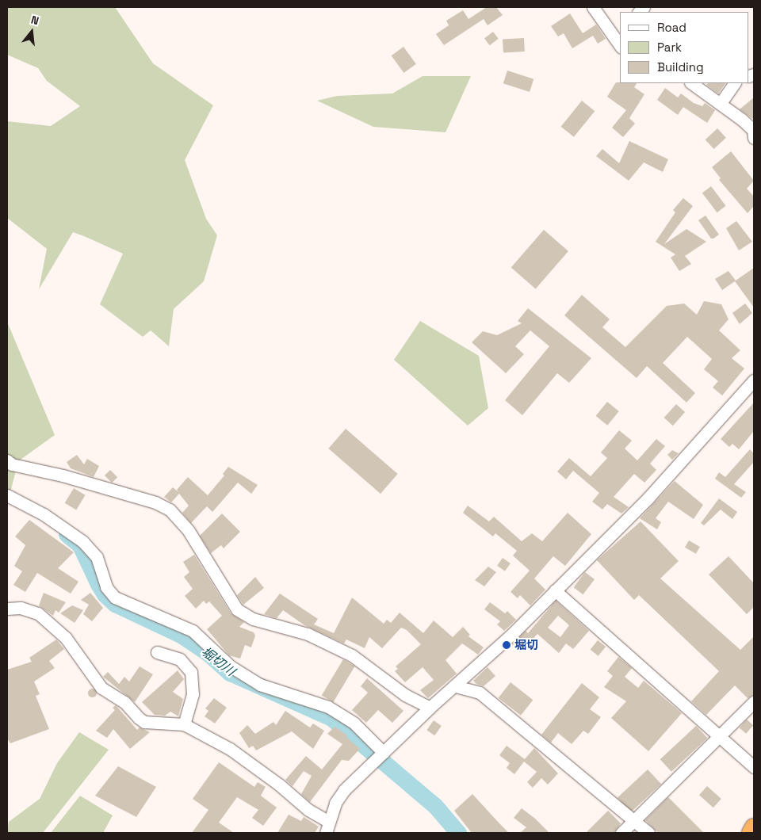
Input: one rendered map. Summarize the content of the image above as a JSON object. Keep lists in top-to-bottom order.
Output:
{
  "water": ["堀切川"],
  "places": ["堀切"],
  "legend": ["Road", "Park", "Building"],
  "north": "top"
}
